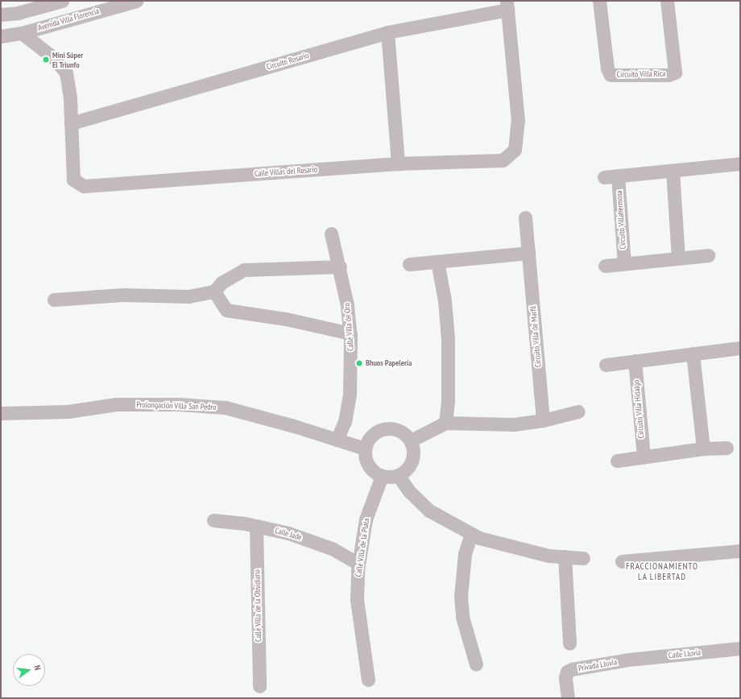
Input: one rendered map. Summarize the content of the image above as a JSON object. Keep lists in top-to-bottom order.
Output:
{
  "streets": {
    "street": [
      "Avenida Villa Florencia",
      "Circuito Rosario",
      "Circuito Villa Rica",
      "Calle Villas del Rosario",
      "Circuito Villahermosa",
      "Calle Villa de Oro",
      "Circuito Villa de Marfil",
      "Prolongación Villa San Pedro",
      "Circuito Villa Hidalgo",
      "Calle Jade",
      "Calle Villa de la Plata",
      "Calle Villa de la Obsidiana",
      "Calle Lluvia",
      "Privada Lluvia"
    ]
  },
  "crossings": [
    ["Avenida Villa Florencia", "Calle Villas del Rosario"],
    ["Circuito Rosario", "Calle Villas del Rosario"],
    ["Calle Villa de Oro", "Prolongación Villa San Pedro"],
    ["Prolongación Villa San Pedro", "Calle Villa de la Plata"],
    ["Calle Jade", "Calle Villa de la Plata"],
    ["Calle Jade", "Calle Villa de la Obsidiana"],
    ["Calle Lluvia", "Privada Lluvia"]
  ],
  "districts": ["FRACCIONAMIENTO LA LIBERTAD"],
  "places": ["Mini Súper El Triunfo", "Bhuos Papelería"],
  "north": "right"
}
